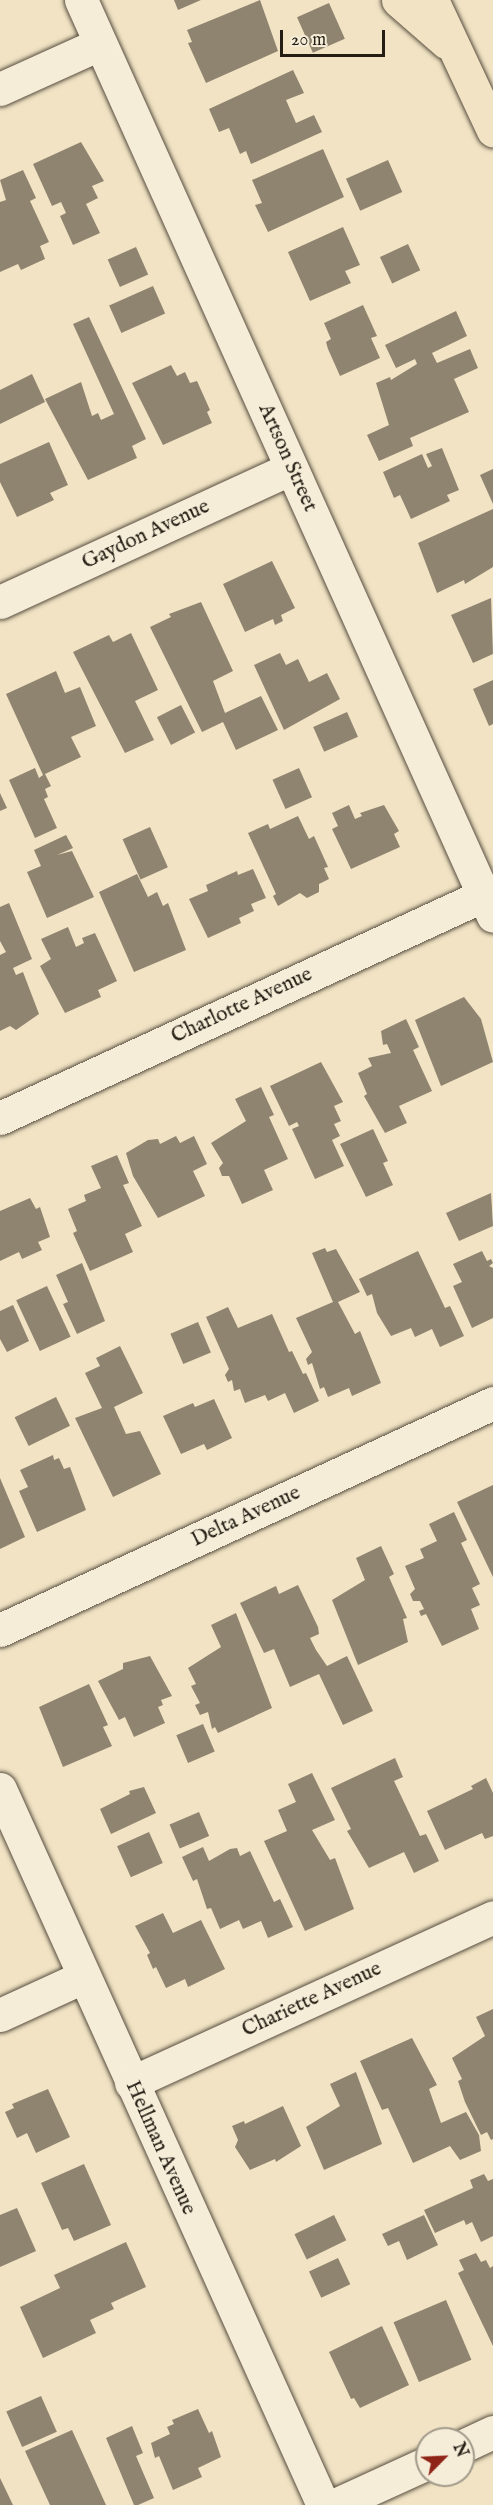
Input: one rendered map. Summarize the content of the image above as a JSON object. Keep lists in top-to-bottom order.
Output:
{
  "streets": {
    "street": [
      "Artson Street",
      "Gaydon Avenue",
      "Charlotte Avenue",
      "Delta Avenue",
      "Chariette Avenue",
      "Hellman Avenue"
    ]
  },
  "crossings": [
    ["Artson Street", "Gaydon Avenue"],
    ["Artson Street", "Charlotte Avenue"],
    ["Chariette Avenue", "Hellman Avenue"]
  ],
  "scale_bar": "20 m",
  "north": "top right"
}
